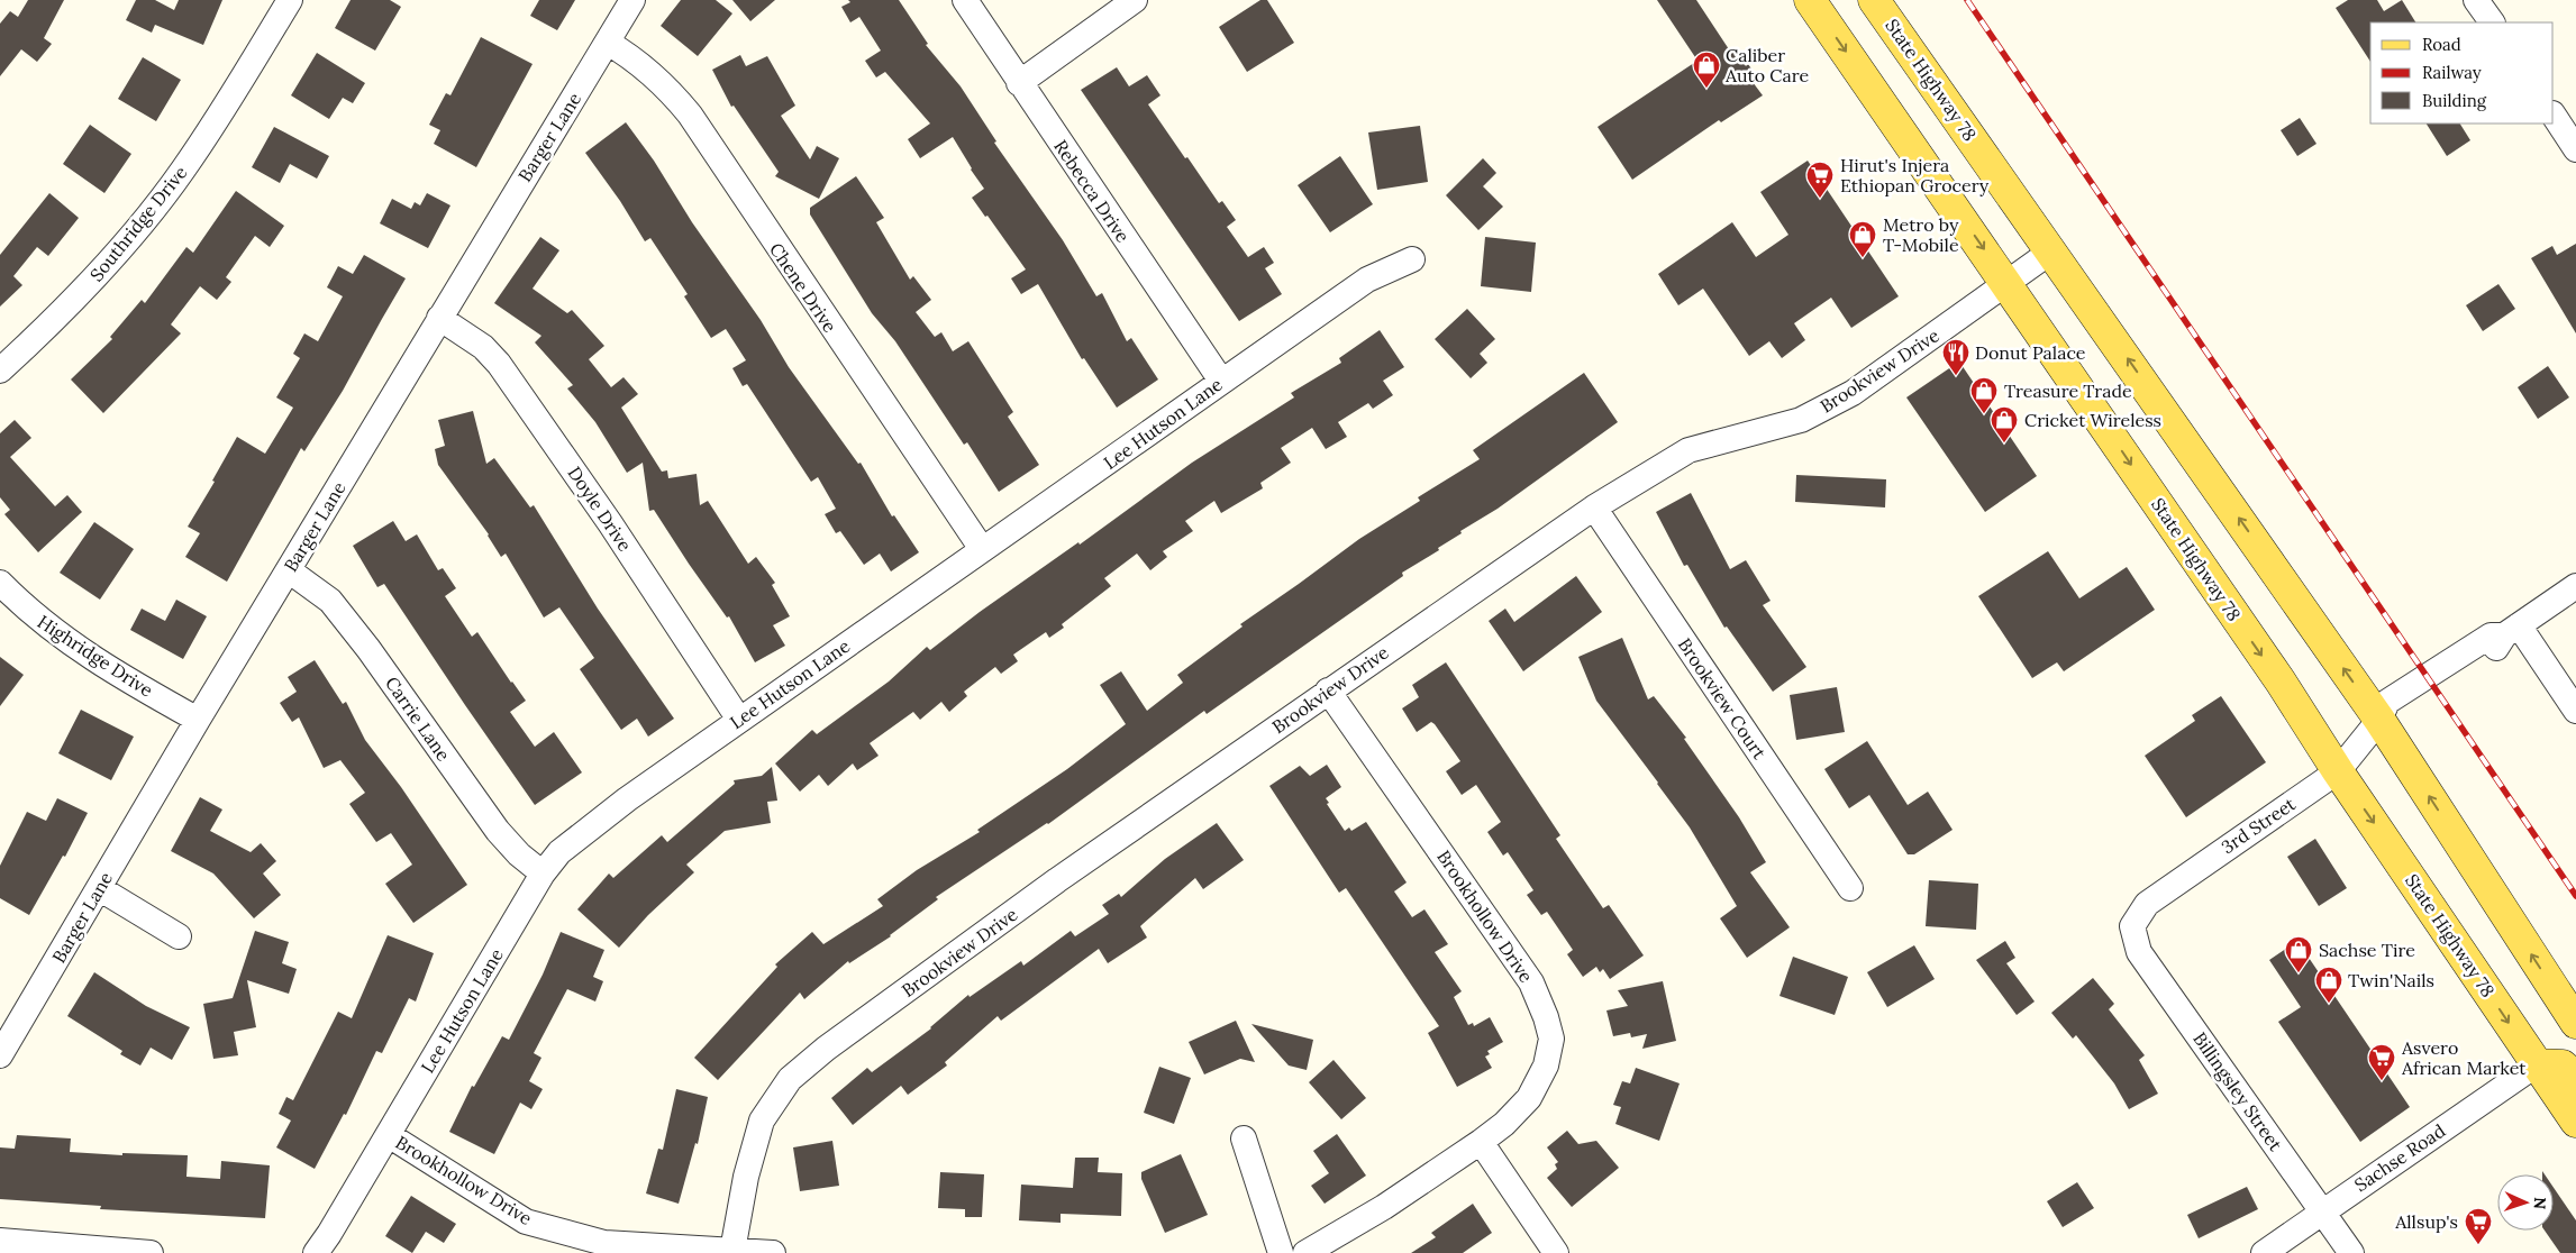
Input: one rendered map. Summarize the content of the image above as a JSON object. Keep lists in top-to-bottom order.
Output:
{
  "streets": {
    "main road": ["State Highway 78"],
    "street": [
      "Barger Lane",
      "Rebecca Drive",
      "Southridge Drive",
      "Chene Drive",
      "Brookview Drive",
      "Lee Hutson Lane",
      "Doyle Drive",
      "Highridge Drive",
      "Brookview Court",
      "Carrie Lane",
      "3rd Street",
      "Brookhollow Drive",
      "Billingsley Street",
      "Sachse Road"
    ]
  },
  "crossings": [
    ["State Highway 78", "Brookview Drive"],
    ["State Highway 78", "3rd Street"],
    ["State Highway 78", "Sachse Road"],
    ["Barger Lane", "Chene Drive"],
    ["Barger Lane", "Doyle Drive"],
    ["Barger Lane", "Highridge Drive"],
    ["Barger Lane", "Carrie Lane"],
    ["Rebecca Drive", "Lee Hutson Lane"],
    ["Chene Drive", "Lee Hutson Lane"],
    ["Brookview Drive", "Brookview Court"],
    ["Brookview Drive", "Brookhollow Drive"],
    ["Lee Hutson Lane", "Doyle Drive"],
    ["Lee Hutson Lane", "Carrie Lane"],
    ["Lee Hutson Lane", "Brookhollow Drive"],
    ["3rd Street", "Billingsley Street"],
    ["Billingsley Street", "Sachse Road"]
  ],
  "places": {
    "shop": [
      "Caliber Auto Care",
      "Metro by T-Mobile",
      "Treasure Trade",
      "Cricket Wireless",
      "Sachse Tire",
      "Twin'Nails"
    ],
    "supermarket": ["Hirut's Injera Ethiopan Grocery", "Asvero African Market", "Allsup's"],
    "restaurant": ["Donut Palace"]
  },
  "legend": ["Road", "Railway", "Building"],
  "north": "right"
}
